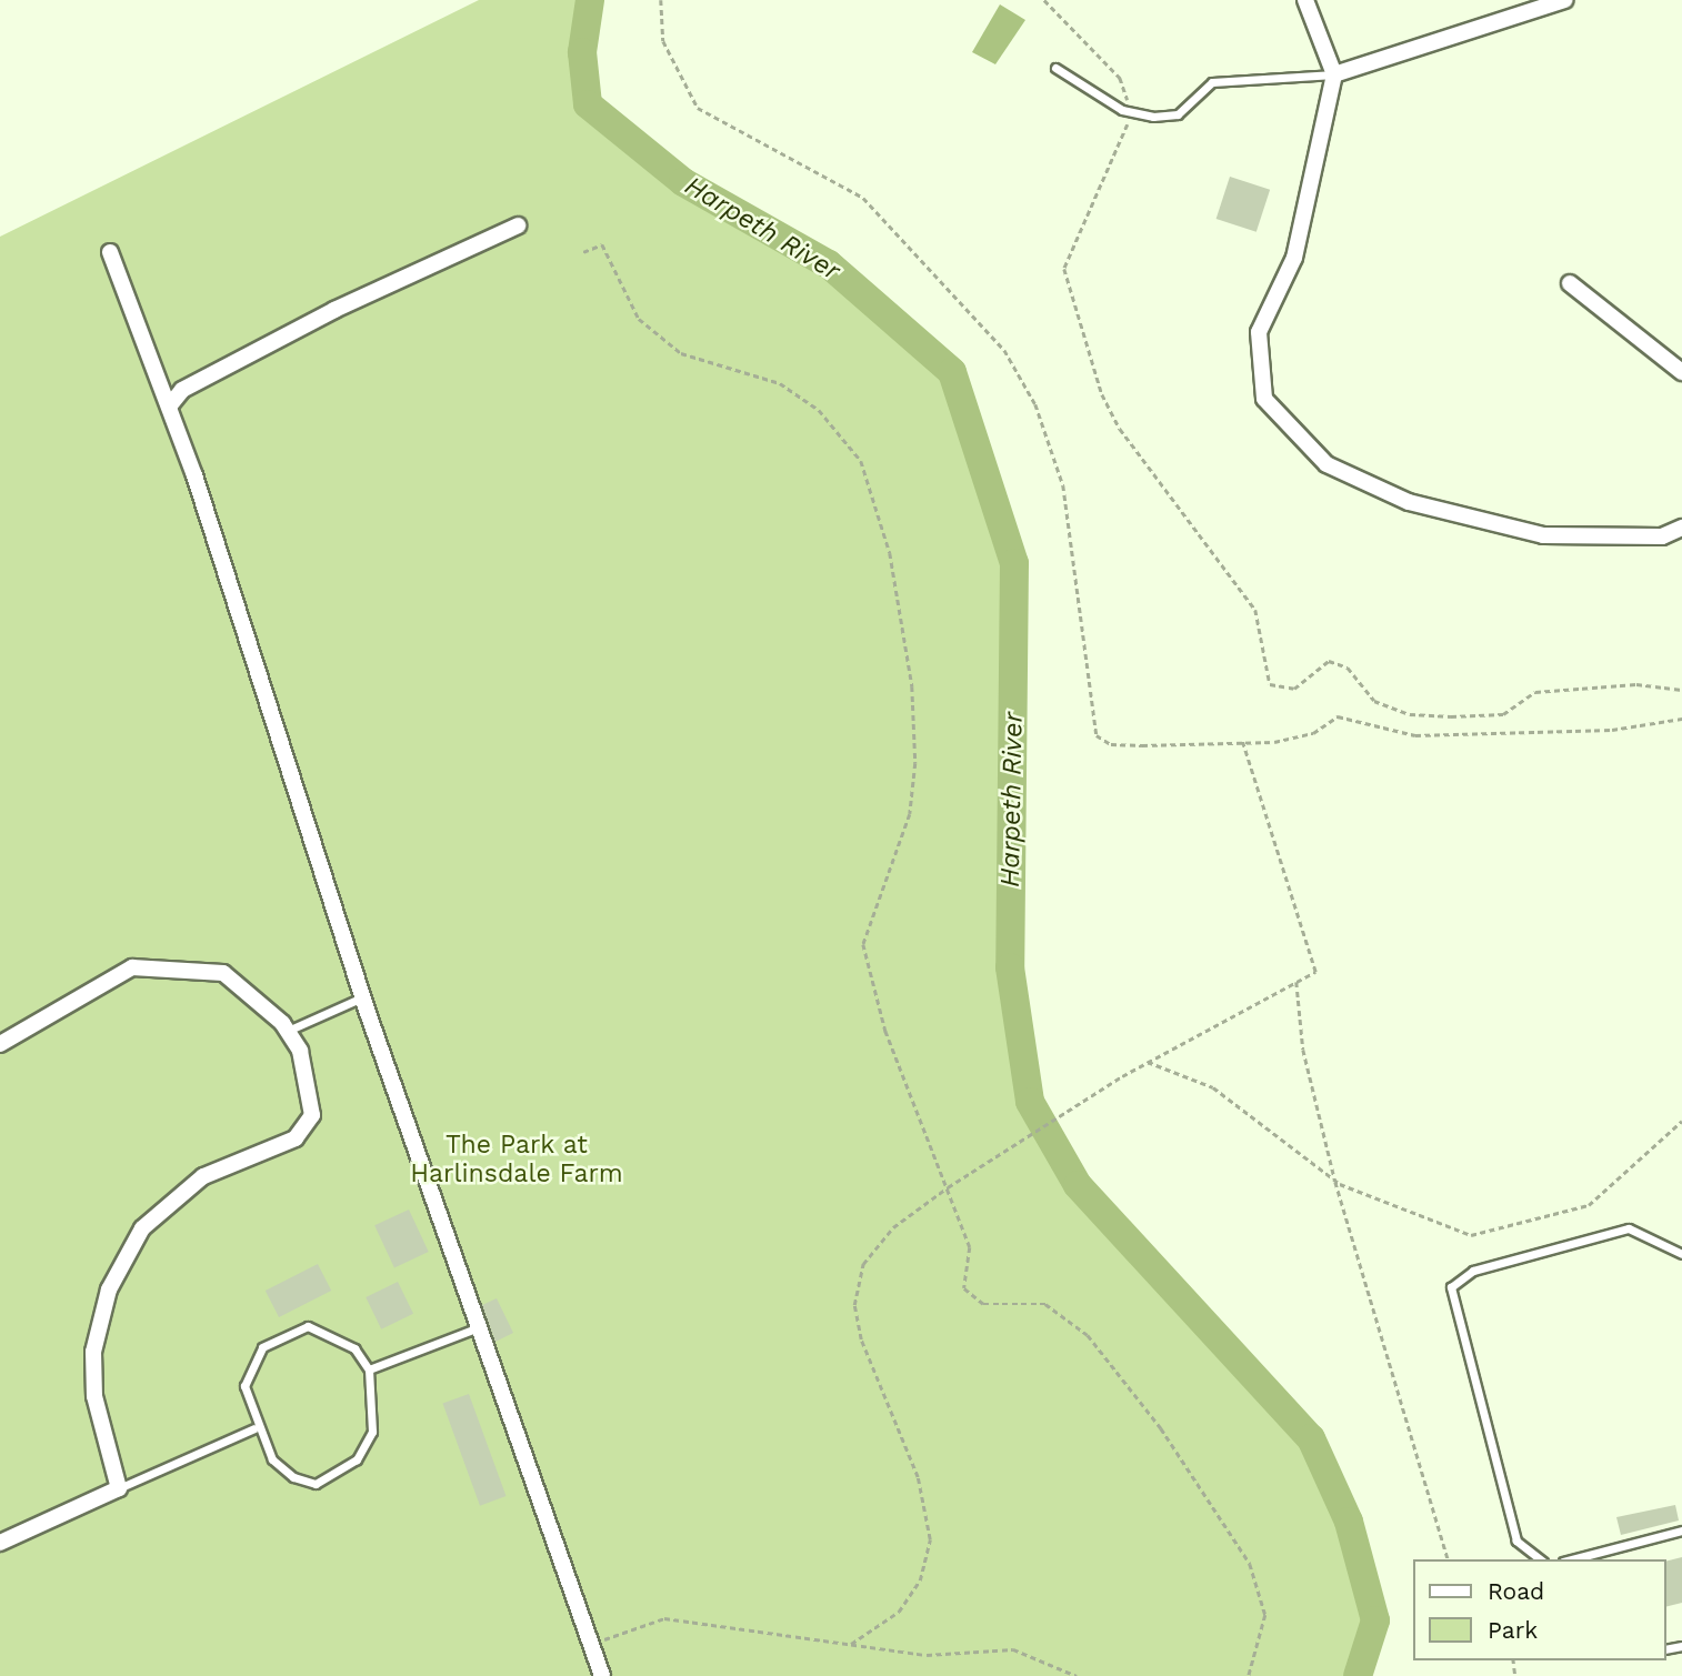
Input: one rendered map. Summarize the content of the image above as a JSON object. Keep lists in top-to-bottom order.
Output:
{
  "water": ["Harpeth River"],
  "parks": ["The Park at Harlinsdale Farm"],
  "legend": ["Road", "Park"]
}
